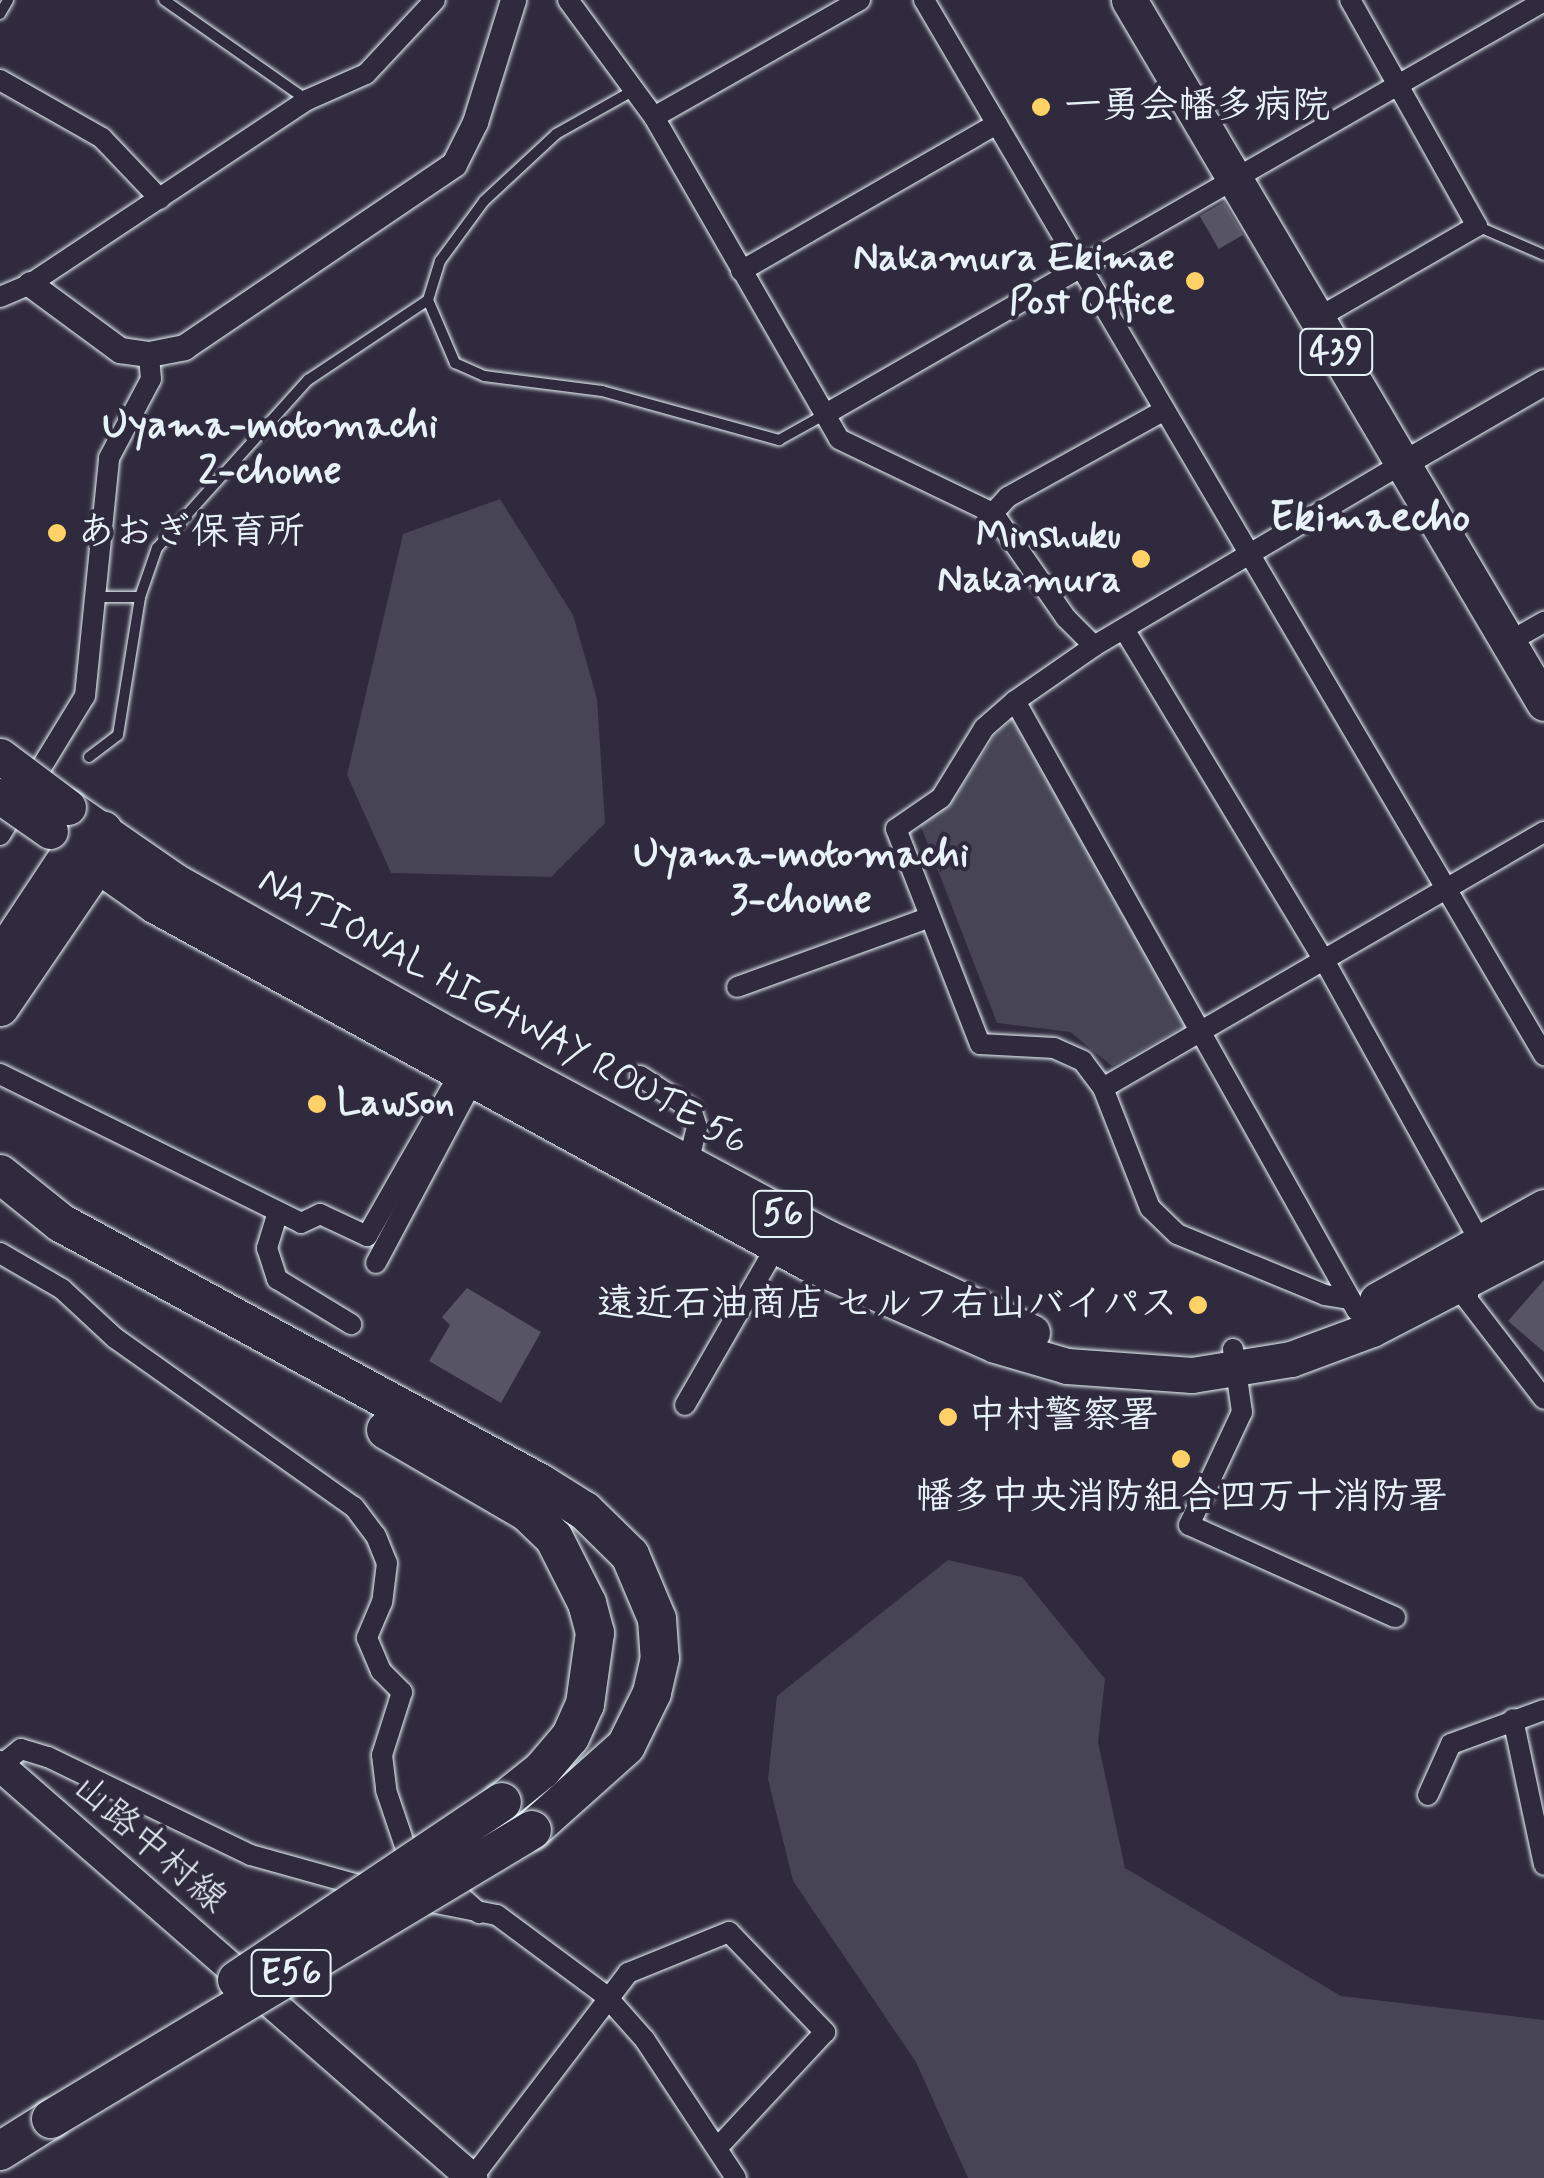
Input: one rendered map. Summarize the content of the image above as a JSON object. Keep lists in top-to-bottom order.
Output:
{
  "streets": {
    "highway": [
      "439",
      "NATIONAL HIGHWAY ROUTE 56",
      "56",
      "E56"
    ],
    "main road": ["山路中村線"]
  },
  "districts": ["Uyama-motomachi 2-chome", "Ekimaecho", "Uyama-motomachi 3-chome"],
  "places": [
    "一勇会幡多病院",
    "Nakamura Ekimae Post Office",
    "あおぎ保育所",
    "Minshuku Nakamura",
    "Lawson",
    "遠近石油商店 セルフ右山バイパス",
    "中村警察署",
    "幡多中央消防組合四万十消防署"
  ]
}
